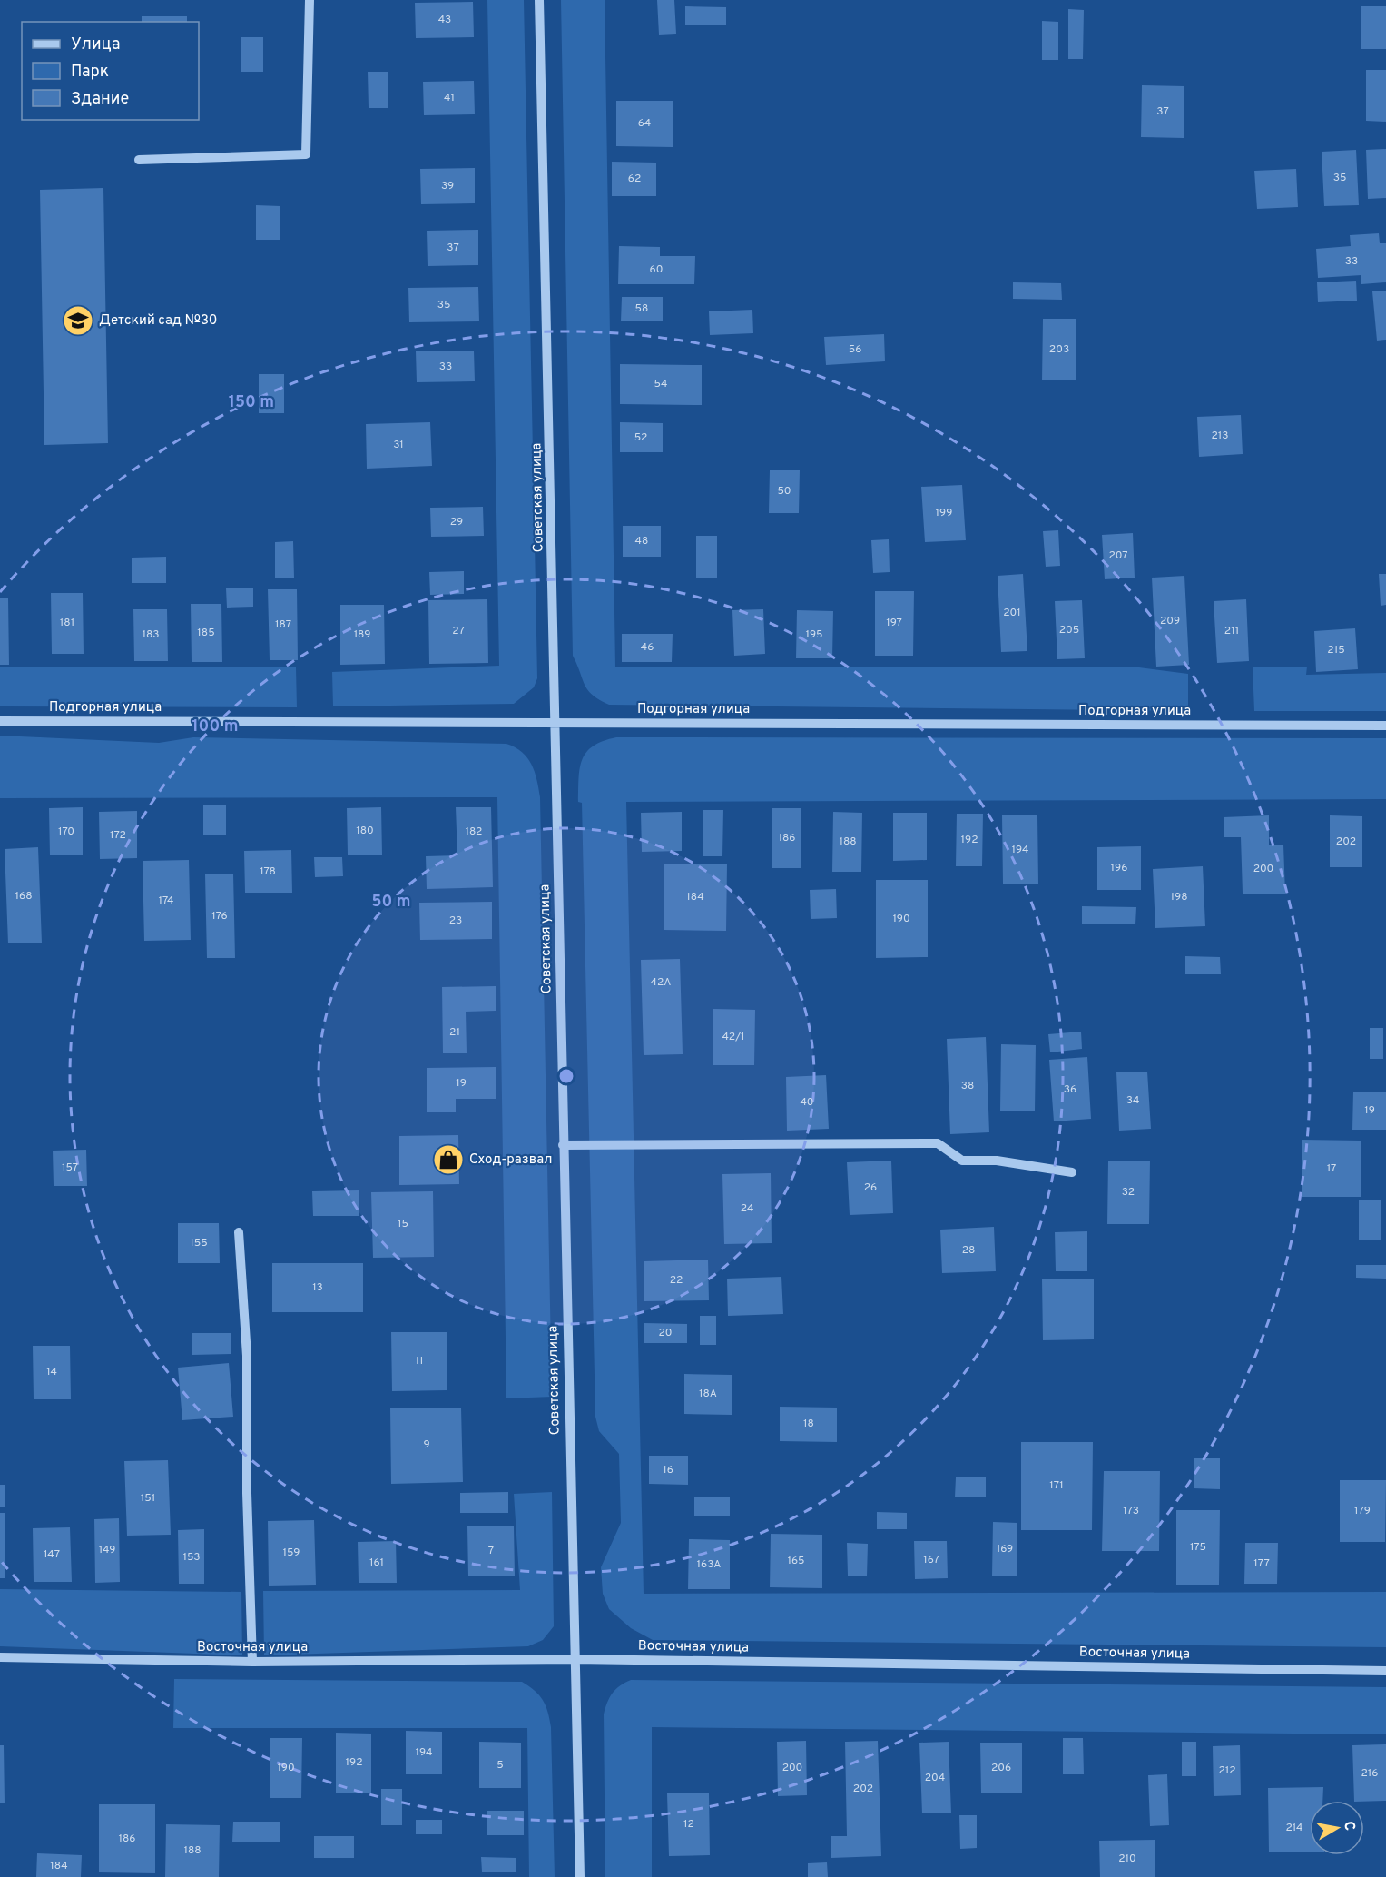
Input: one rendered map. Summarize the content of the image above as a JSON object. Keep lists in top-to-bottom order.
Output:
{
  "streets": {
    "street": ["Советская улица", "Подгорная улица", "Восточная улица"]
  },
  "crossings": [
    ["Советская улица", "Подгорная улица"],
    ["Советская улица", "Восточная улица"]
  ],
  "places": {
    "school or university": ["Детский сад №30"],
    "shop": ["Сход-развал"]
  },
  "house_numbers": [
    "43",
    "41",
    "37",
    "64",
    "35",
    "62",
    "39",
    "37",
    "33",
    "60",
    "35",
    "58",
    "56",
    "203",
    "33",
    "54",
    "213",
    "52",
    "31",
    "50",
    "199",
    "29",
    "48",
    "207",
    "201",
    "209",
    "181",
    "197",
    "187",
    "205",
    "27",
    "211",
    "185",
    "183",
    "189",
    "195",
    "46",
    "215",
    "180",
    "170",
    "182",
    "172",
    "186",
    "192",
    "188",
    "202",
    "194",
    "196",
    "200",
    "178",
    "168",
    "184",
    "198",
    "174",
    "176",
    "190",
    "23",
    "42А",
    "21",
    "42/1",
    "19",
    "38",
    "36",
    "34",
    "40",
    "19",
    "157",
    "17",
    "26",
    "32",
    "24",
    "15",
    "155",
    "28",
    "22",
    "13",
    "20",
    "11",
    "14",
    "18А",
    "18",
    "9",
    "16",
    "171",
    "151",
    "173",
    "179",
    "175",
    "169",
    "149",
    "7",
    "159",
    "147",
    "153",
    "167",
    "165",
    "161",
    "177",
    "163А",
    "194",
    "192",
    "5",
    "190",
    "200",
    "206",
    "212",
    "216",
    "204",
    "202",
    "12",
    "214",
    "186",
    "188",
    "210",
    "184"
  ],
  "legend": ["Улица", "Парк", "Здание"],
  "north": "right",
  "rings": ["150 m", "100 m", "50 m"]
}
